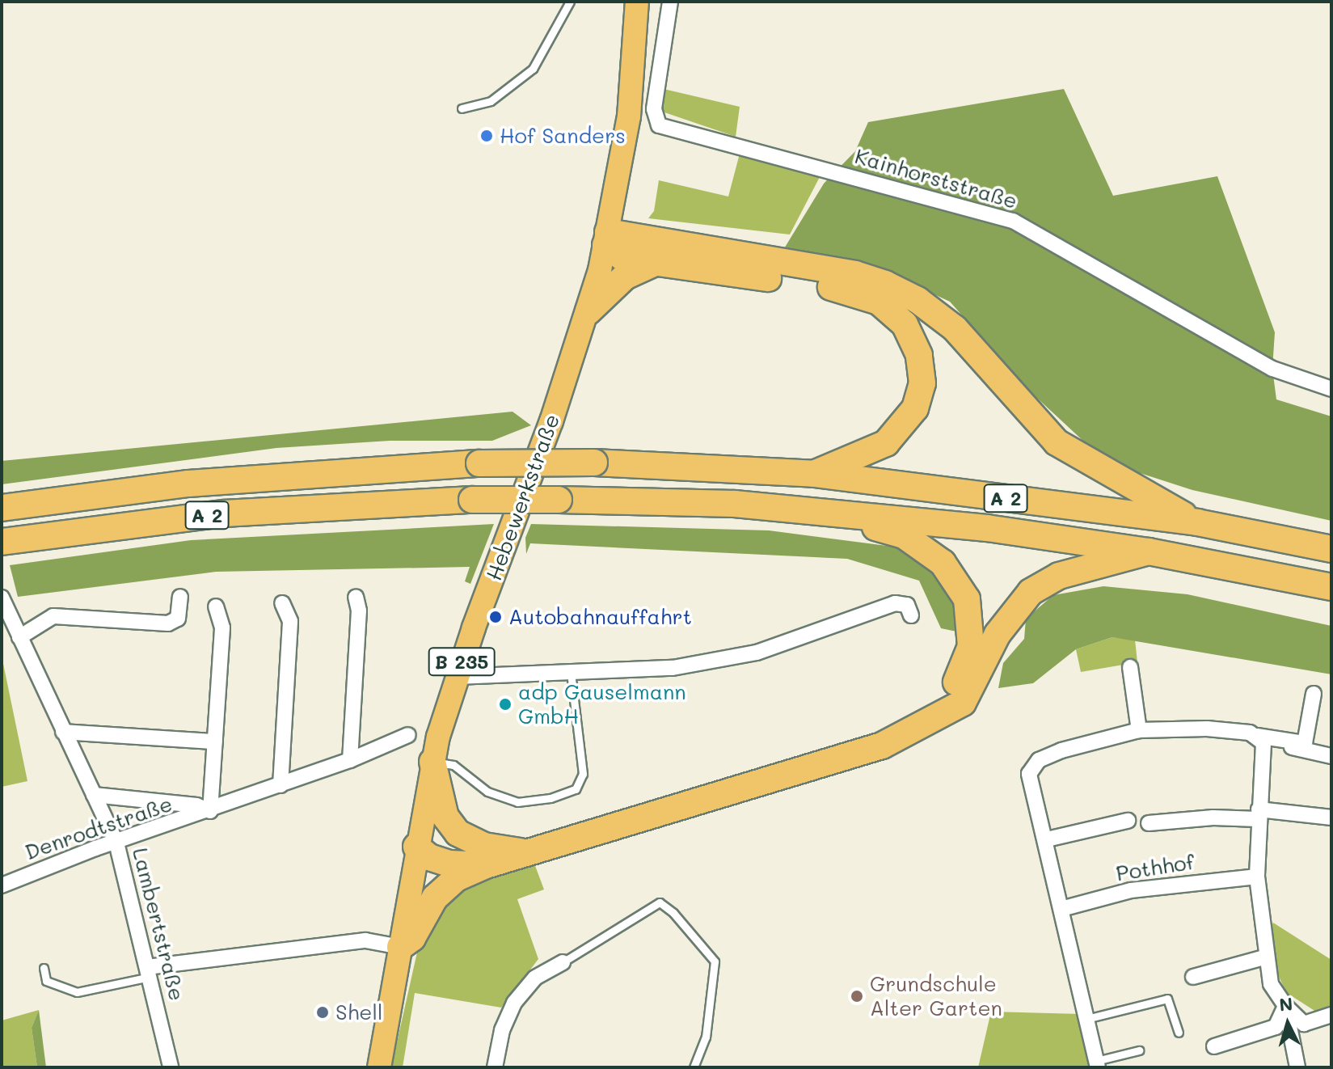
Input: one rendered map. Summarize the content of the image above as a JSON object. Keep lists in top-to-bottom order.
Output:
{
  "streets": {
    "highway": ["A 2"],
    "main road": ["Hebewerkstraße", "B 235"],
    "street": [
      "Kainhorststraße",
      "Denrodtstraße",
      "Pothhof",
      "Lambertstraße"
    ]
  },
  "crossings": [
    ["Denrodtstraße", "Lambertstraße"]
  ],
  "places": [
    "Hof Sanders",
    "Autobahnauffahrt",
    "adp Gauselmann GmbH",
    "Grundschule Alter Garten",
    "Shell"
  ],
  "north": "top"
}
